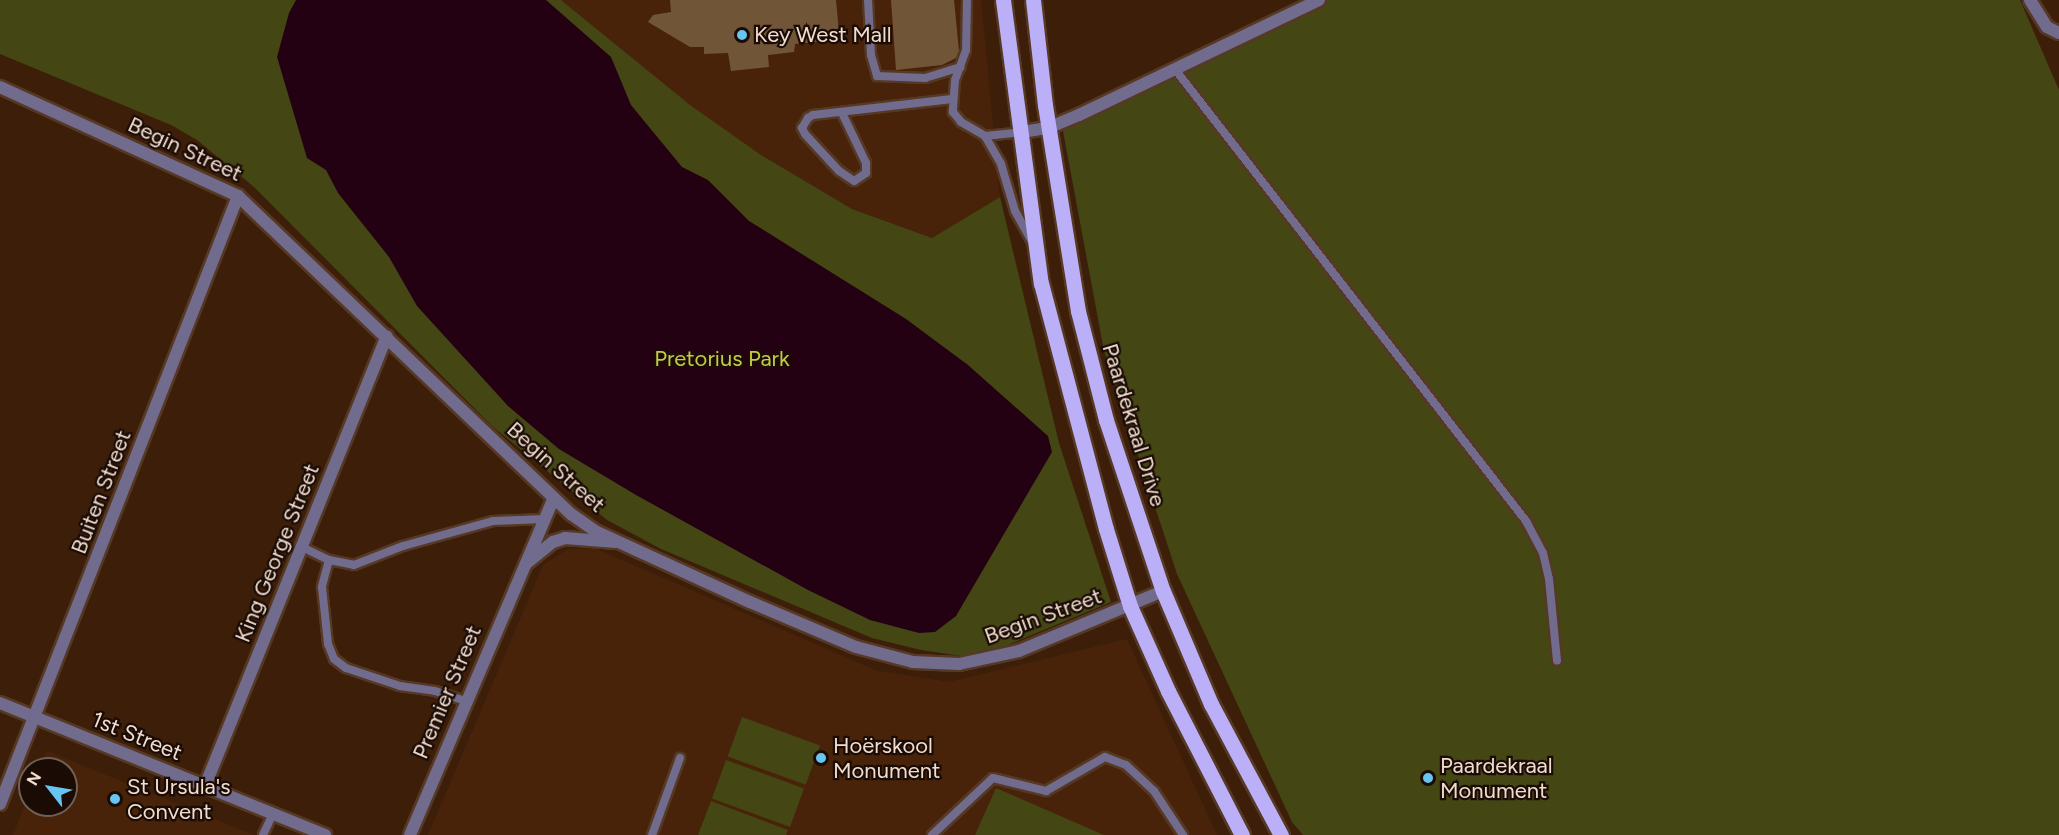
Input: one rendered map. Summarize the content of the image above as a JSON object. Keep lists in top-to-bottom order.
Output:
{
  "streets": {
    "main road": ["Paardekraal Drive"],
    "street": [
      "Begin Street",
      "Buiten Street",
      "King George Street",
      "Premier Street",
      "1st Street"
    ]
  },
  "crossings": [
    ["Begin Street", "Paardekraal Drive"],
    ["Begin Street", "Buiten Street"],
    ["Begin Street", "King George Street"],
    ["Begin Street", "Premier Street"],
    ["Buiten Street", "1st Street"],
    ["King George Street", "1st Street"]
  ],
  "parks": ["Pretorius Park"],
  "places": [
    "Key West Mall",
    "Hoërskool Monument",
    "Paardekraal Monument",
    "St Ursula's Convent"
  ],
  "north": "top left"
}
